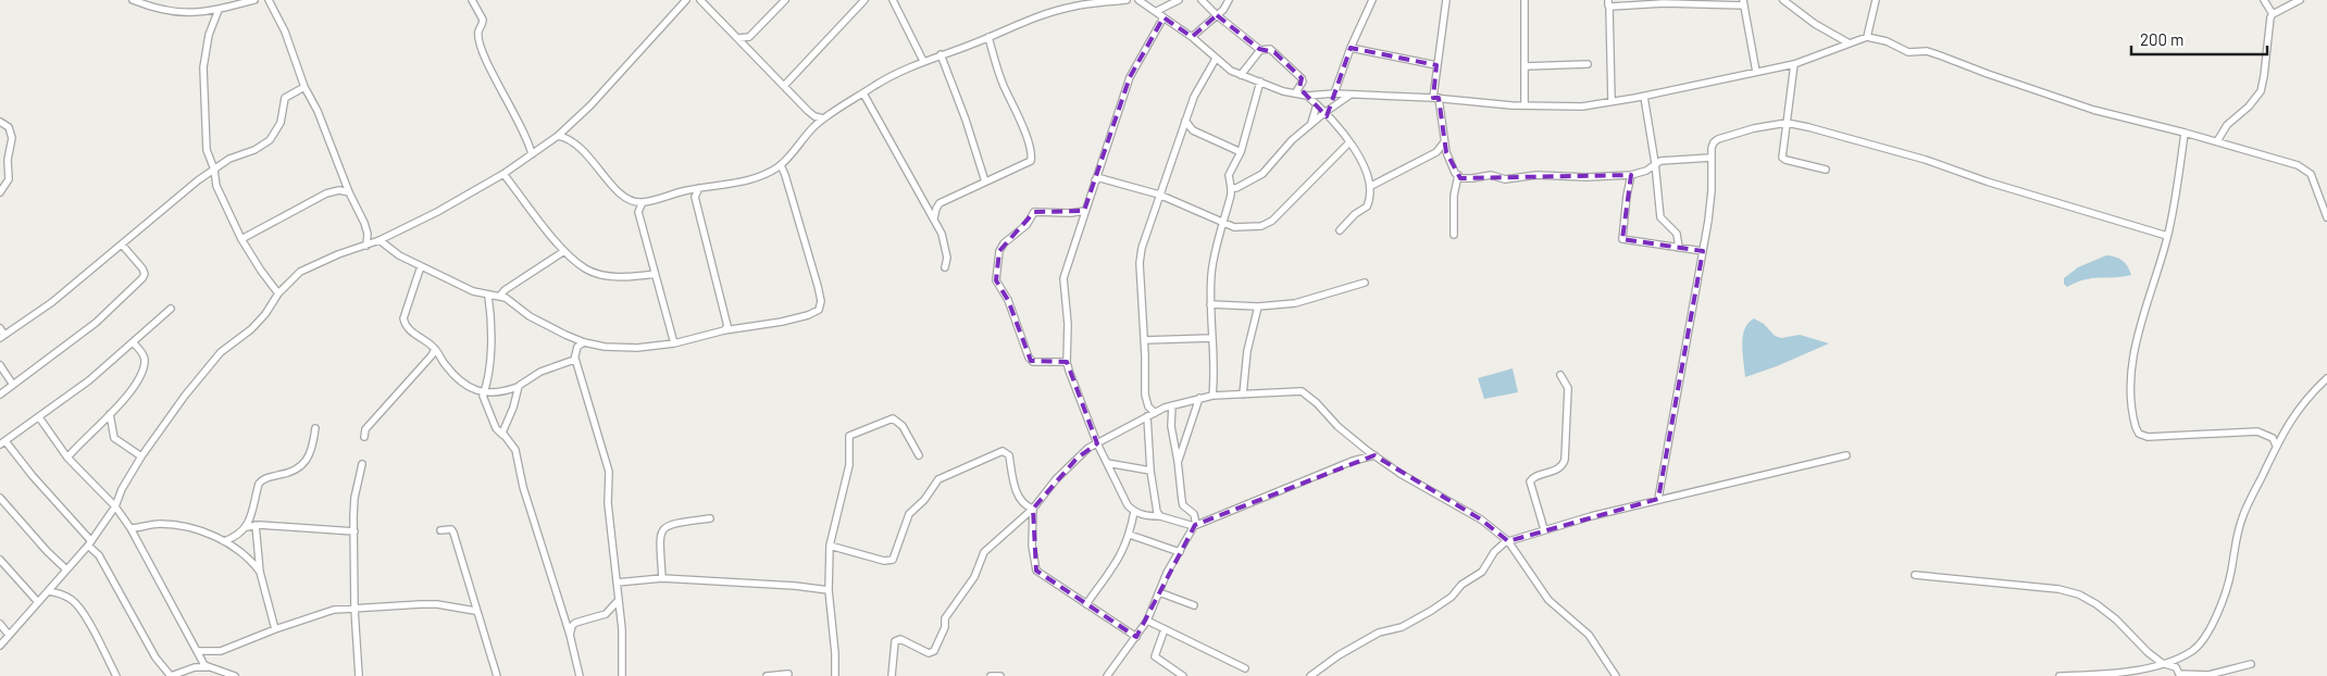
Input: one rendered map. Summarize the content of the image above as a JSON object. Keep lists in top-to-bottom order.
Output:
{
  "scale_bar": "200 m"
}
